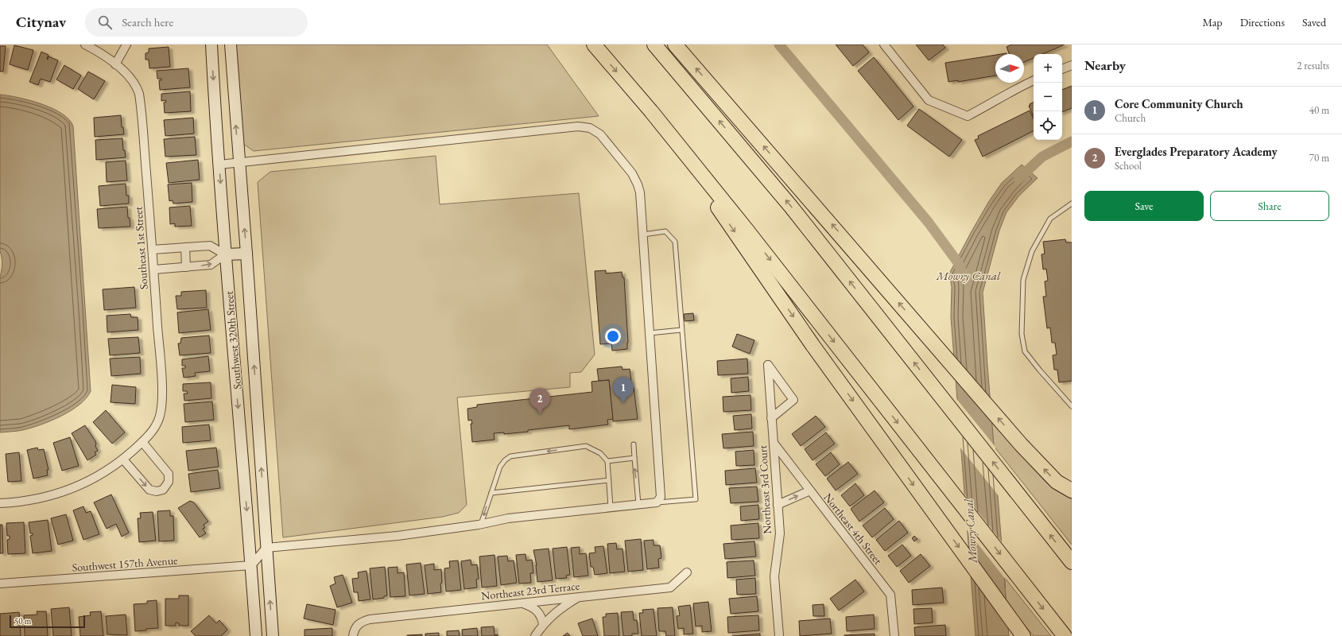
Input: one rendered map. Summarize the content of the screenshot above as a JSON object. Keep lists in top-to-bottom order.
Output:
{
  "streets": {
    "street": [
      "Southeast 1st Street",
      "Southwest 320th Street",
      "Northeast 3rd Court",
      "Northeast 4th Street",
      "Southwest 157th Avenue",
      "Northeast 23rd Terrace"
    ]
  },
  "crossings": [
    ["Southwest 320th Street", "Southwest 157th Avenue"],
    ["Northeast 3rd Court", "Northeast 4th Street"]
  ],
  "water": ["Mowry Canal"],
  "scale_bar": "50 m",
  "north": "right",
  "page": {
    "header": "Citynav",
    "search": "Search here",
    "nav": ["Map", "Directions", "Saved"],
    "heading": ["Nearby", "2 results"],
    "map_buttons": ["+", "−"],
    "list": [
      {
        "mark": "1",
        "name": "Core Community Church",
        "note": "Church",
        "value": "40 m"
      },
      {
        "mark": "2",
        "name": "Everglades Preparatory Academy",
        "note": "School",
        "value": "70 m"
      }
    ],
    "buttons": ["Save", "Share"],
    "pins": ["1", "2"],
    "scale": "50 m"
  }
}
